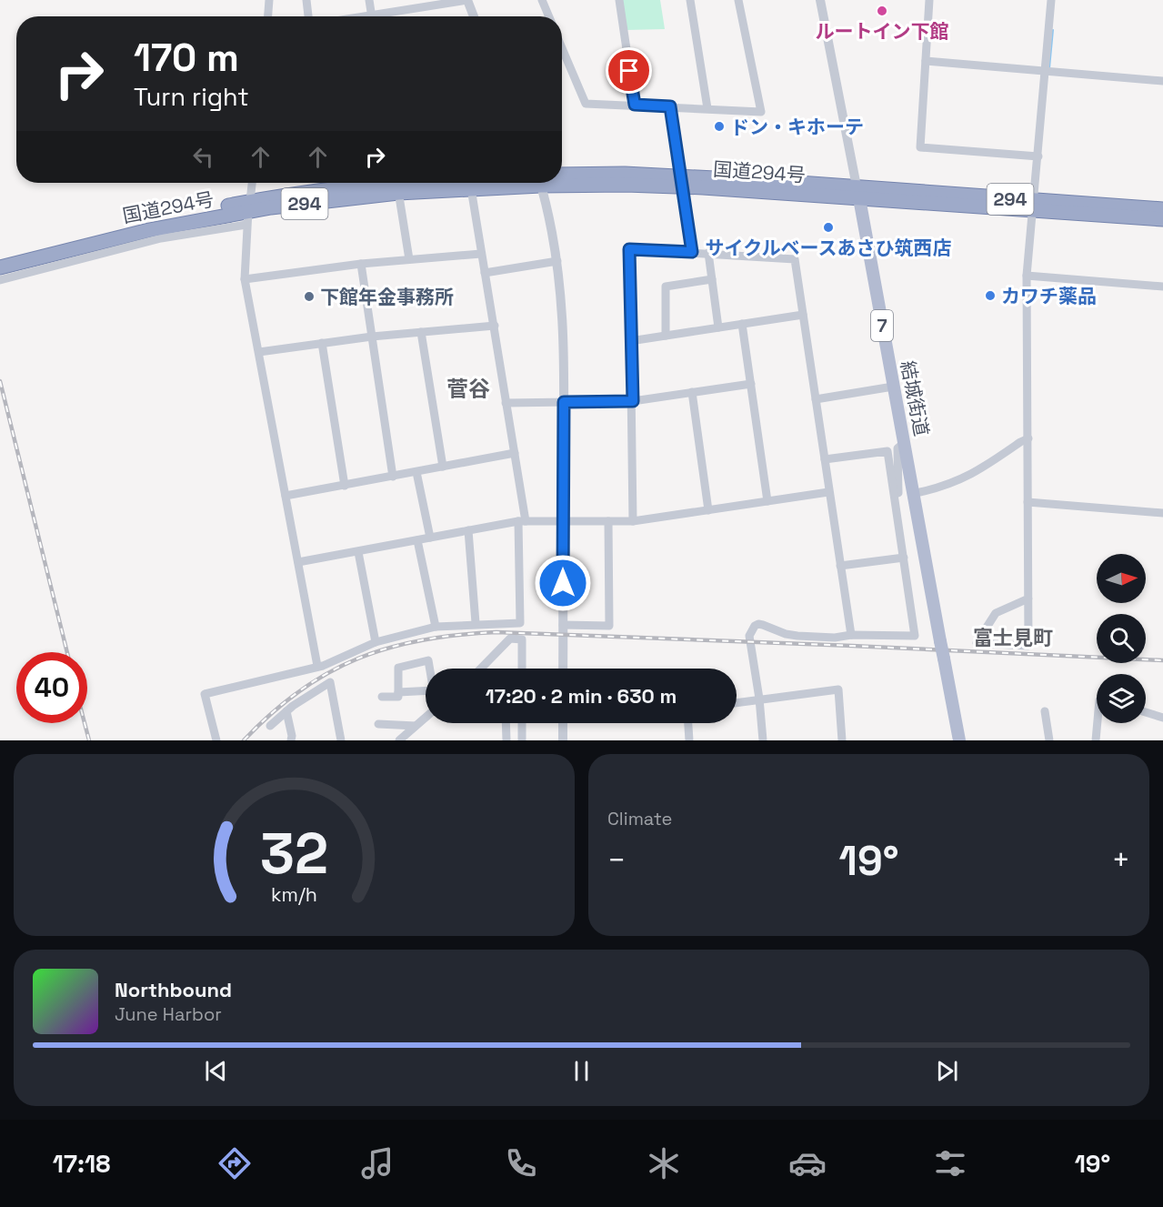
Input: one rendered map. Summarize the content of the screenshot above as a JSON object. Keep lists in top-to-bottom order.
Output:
{
  "streets": {
    "highway": ["国道294号", "294"],
    "main road": ["7", "結城街道"]
  },
  "crossings": [
    ["国道294号", "結城街道"]
  ],
  "districts": ["菅谷", "富士見町"],
  "places": [
    "ルートイン下館",
    "ドン・キホーテ",
    "サイクルベースあさひ筑西店",
    "カワチ薬品",
    "下館年金事務所"
  ],
  "north": "right",
  "page": {
    "turn": ["170 m", "Turn right"],
    "limit": "40",
    "trip": "17:20 · 2 min · 630 m",
    "tile": "Climate",
    "heat": ["−", "19°", "+"],
    "song": ["Northbound", "June Harbor"],
    "tabs": ["17:18", "19°"],
    "gauge": ["32", "km/h"]
  }
}
